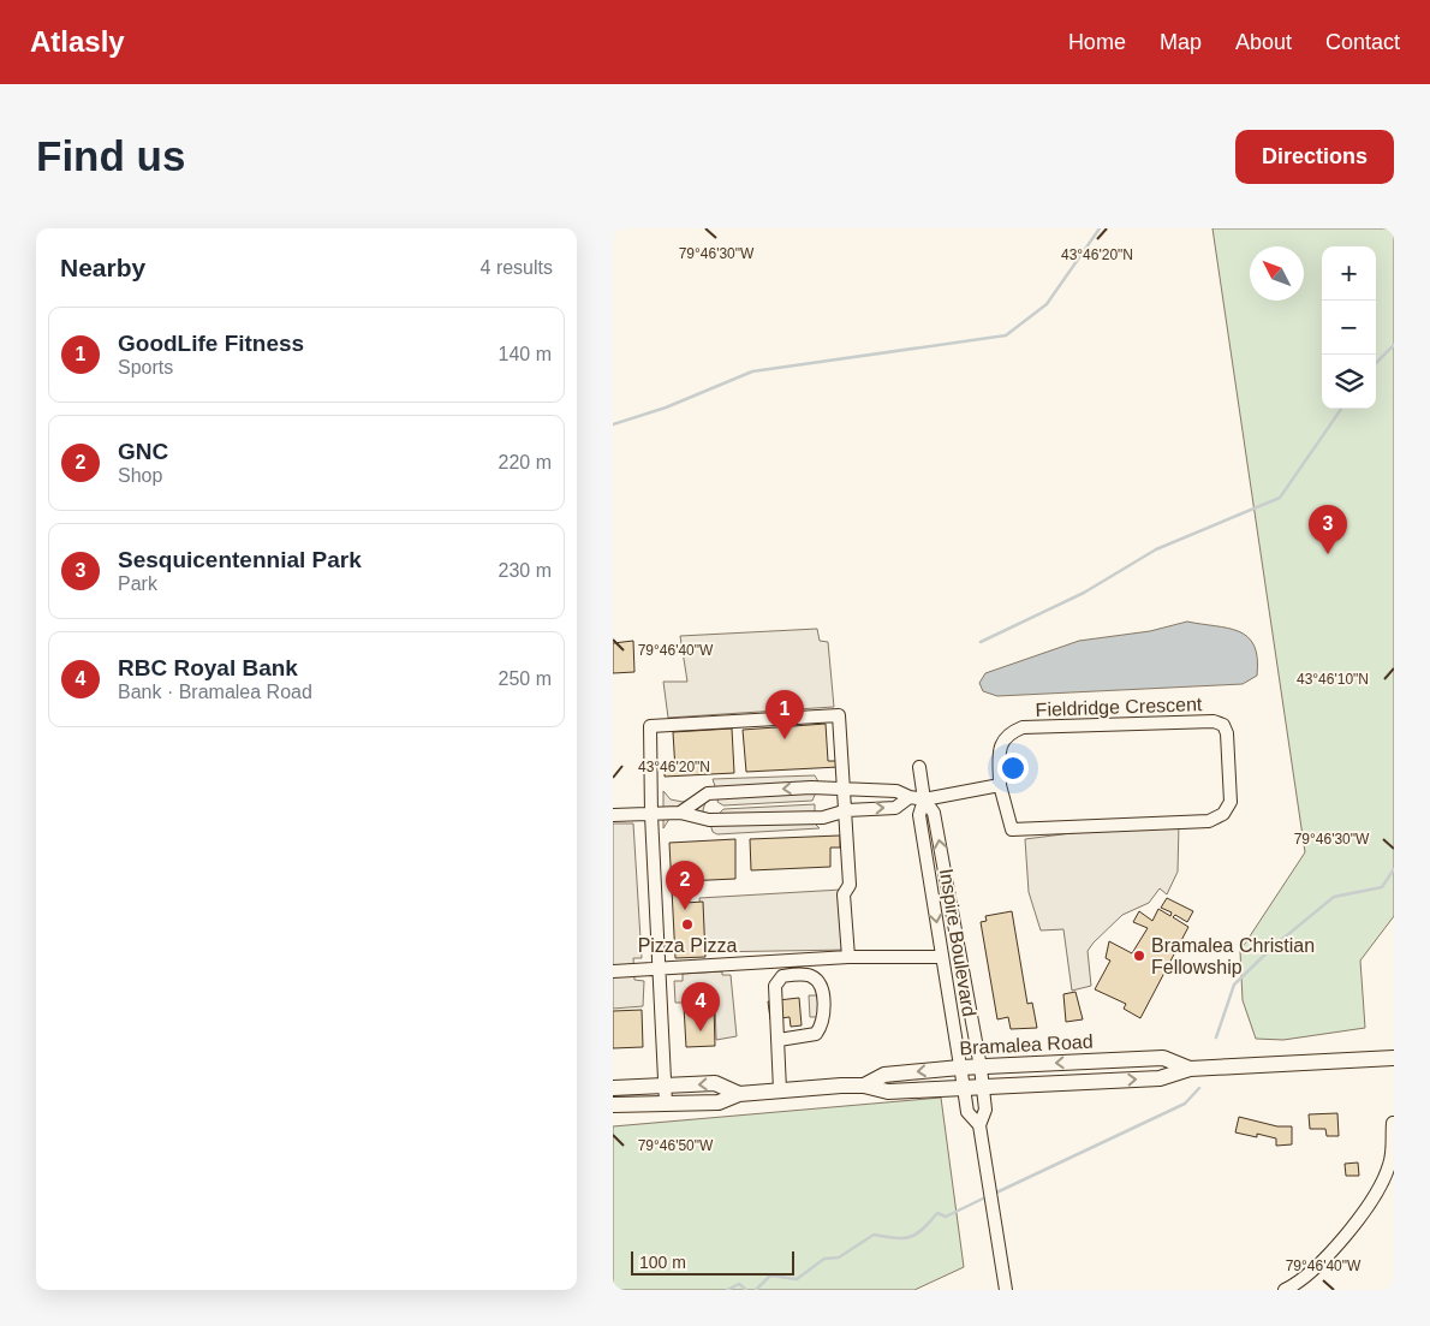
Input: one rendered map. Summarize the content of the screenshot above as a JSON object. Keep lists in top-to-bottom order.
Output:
{
  "streets": {
    "main road": ["Bramalea Road"],
    "street": ["Fieldridge Crescent", "Inspire Boulevard"]
  },
  "crossings": [
    ["Inspire Boulevard", "Bramalea Road"]
  ],
  "places": ["Pizza Pizza", "Bramalea Christian Fellowship"],
  "scale_bar": "100 m",
  "north": "top left",
  "page": {
    "header": "Atlasly",
    "nav": [
      "Home",
      "Map",
      "About",
      "Contact"
    ],
    "buttons": "Directions",
    "title": "Find us",
    "heading": ["Nearby", "4 results"],
    "map_buttons": ["+", "−"],
    "list": [
      {
        "mark": "1",
        "name": "GoodLife Fitness",
        "note": "Sports",
        "value": "140 m"
      },
      {
        "mark": "2",
        "name": "GNC",
        "note": "Shop",
        "value": "220 m"
      },
      {
        "mark": "3",
        "name": "Sesquicentennial Park",
        "note": "Park",
        "value": "230 m"
      },
      {
        "mark": "4",
        "name": "RBC Royal Bank",
        "note": "Bank · Bramalea Road",
        "value": "250 m"
      }
    ],
    "pins": [
      "3",
      "1",
      "2",
      "4"
    ],
    "scale": "100 m"
  },
  "coordinates": [
    "79°46'30\"W",
    "43°46'20\"N",
    "79°46'40\"W",
    "43°46'10\"N",
    "79°46'50\"W"
  ]
}
